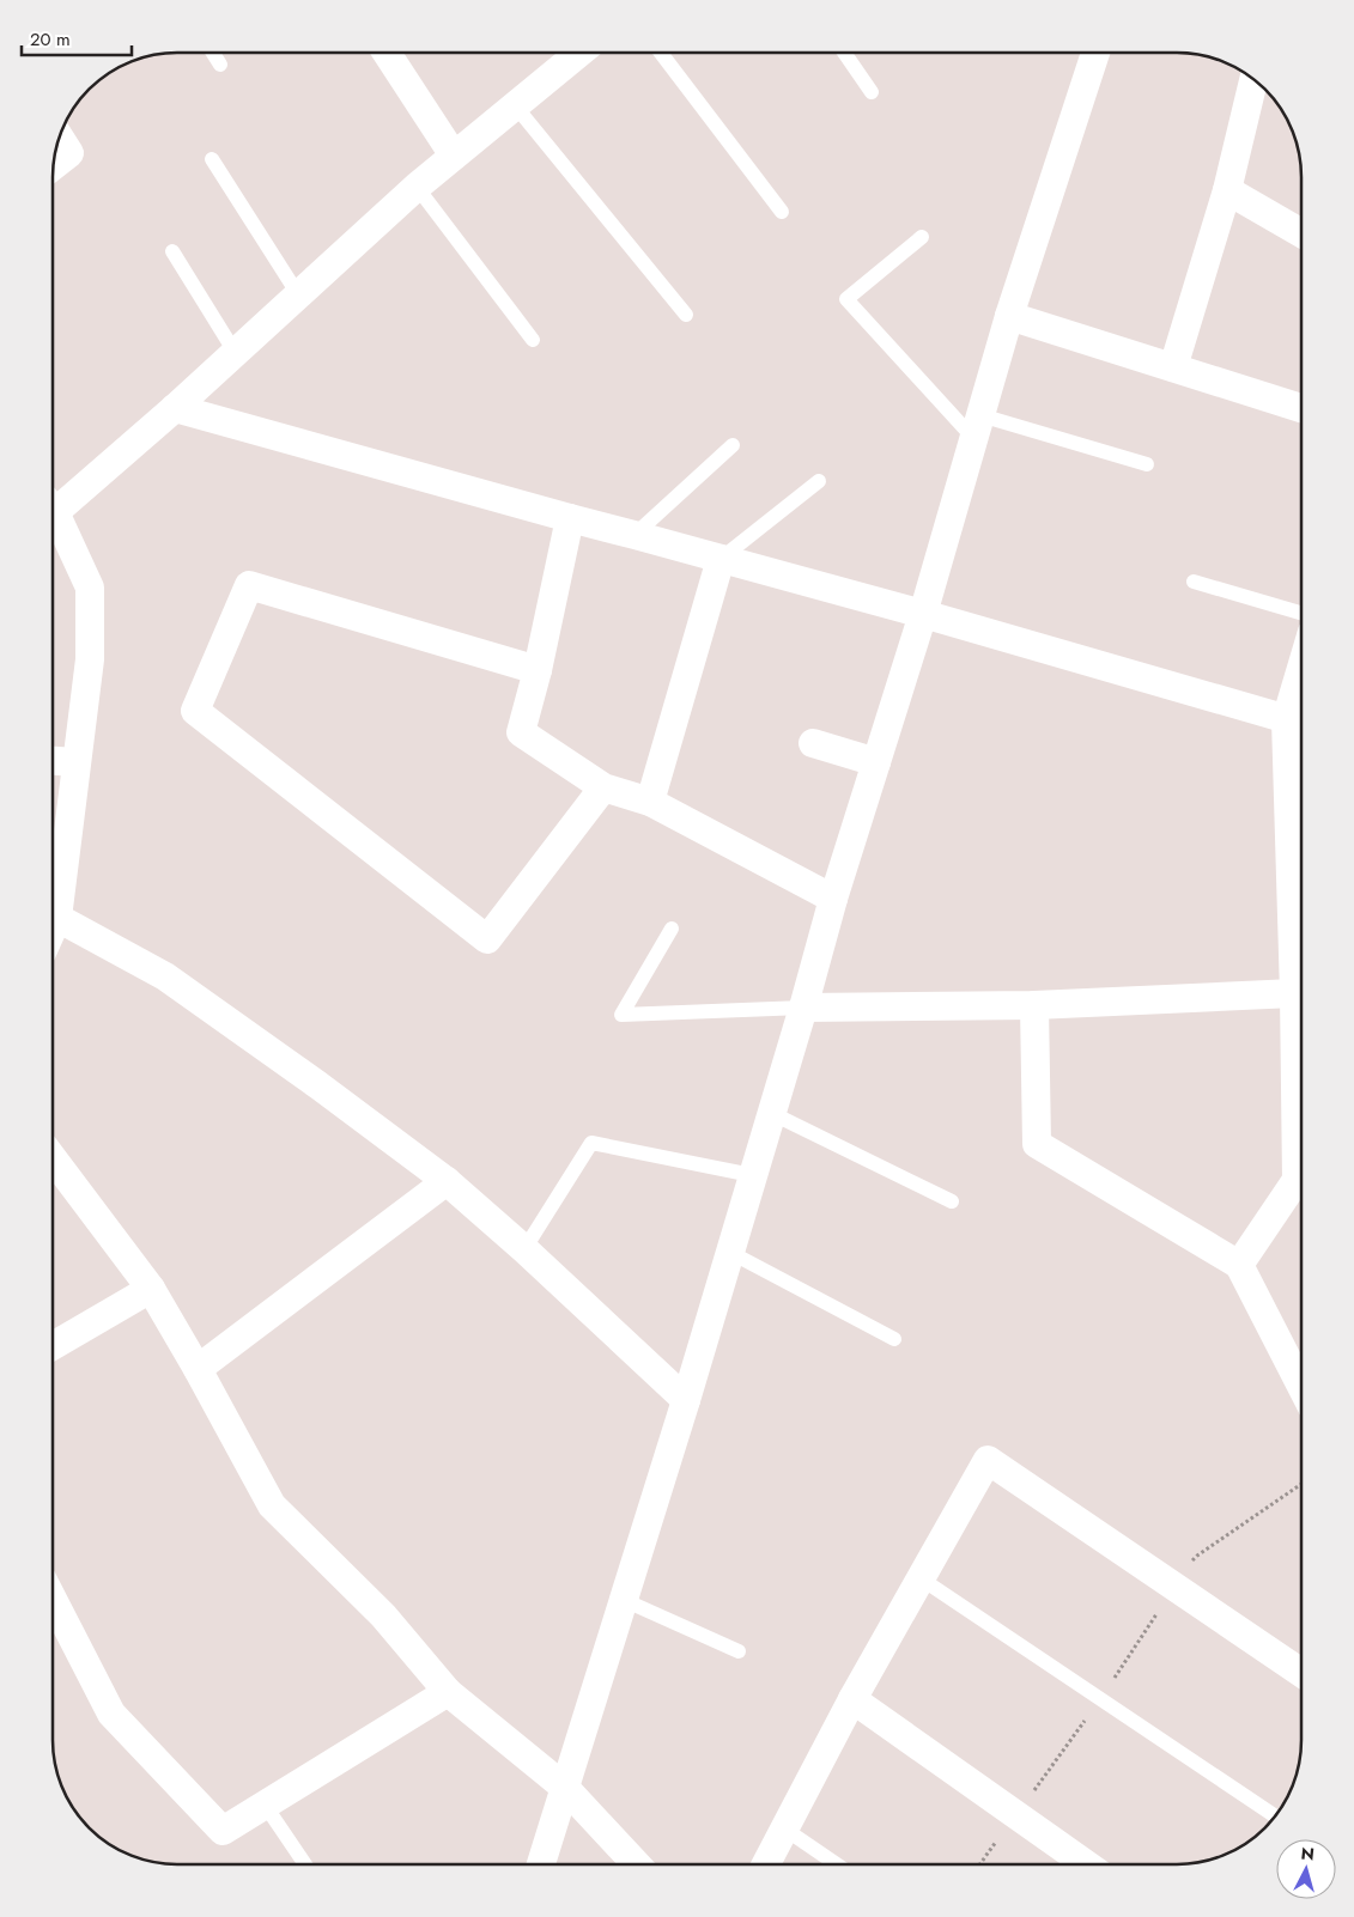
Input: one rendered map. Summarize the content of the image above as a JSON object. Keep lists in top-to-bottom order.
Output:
{
  "scale_bar": "20 m",
  "north": "top"
}
